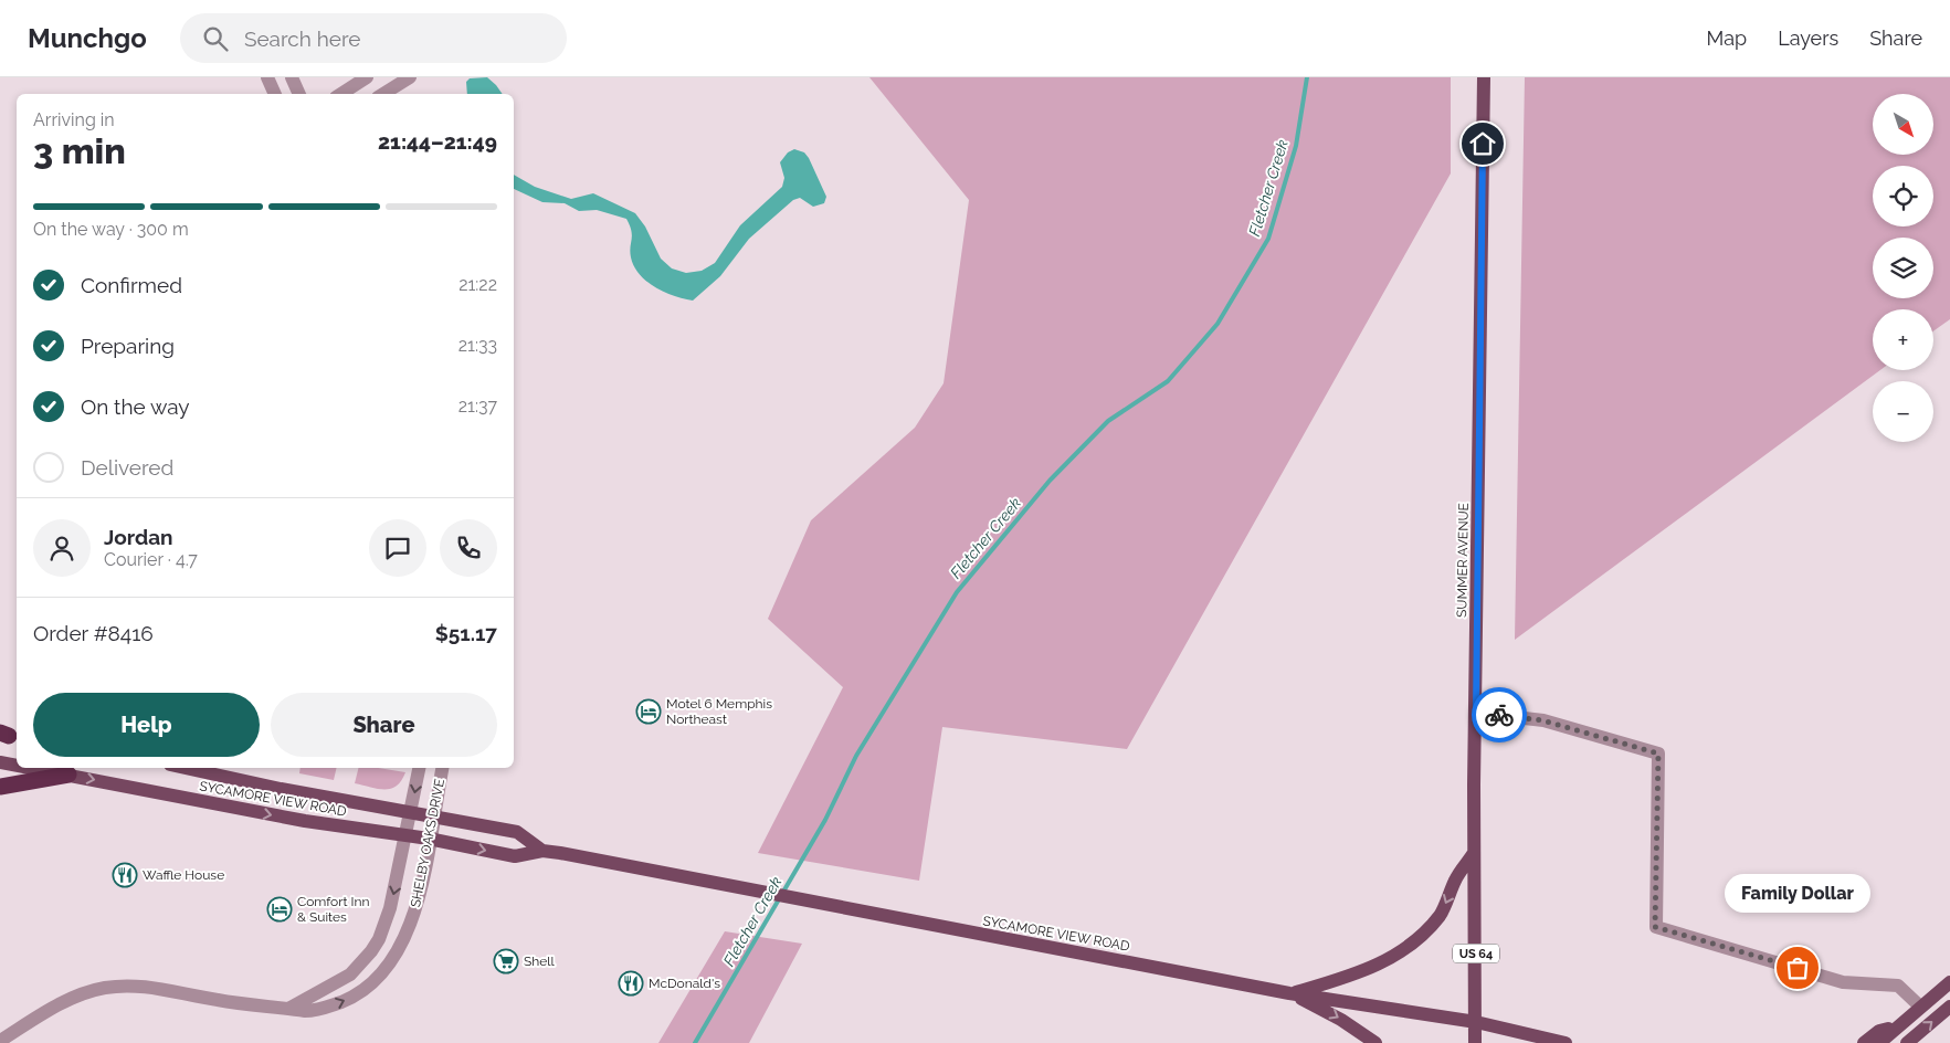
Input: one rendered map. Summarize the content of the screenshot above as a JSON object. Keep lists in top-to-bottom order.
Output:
{
  "streets": {
    "main road": ["SUMMER AVENUE", "SYCAMORE VIEW ROAD", "US 64"],
    "street": ["SHELBY OAKS DRIVE"]
  },
  "crossings": [
    ["SUMMER AVENUE", "SYCAMORE VIEW ROAD"],
    ["SYCAMORE VIEW ROAD", "SHELBY OAKS DRIVE"]
  ],
  "water": ["Fletcher Creek"],
  "places": {
    "hotel": ["Motel 6 Memphis Northeast", "Comfort Inn & Suites"],
    "restaurant": ["Waffle House", "McDonald's"],
    "supermarket": ["Shell"],
    "other": ["Family Dollar"]
  },
  "north": "bottom right",
  "page": {
    "header": "Munchgo",
    "search": "Search here",
    "nav": ["Map", "Layers", "Share"],
    "map_buttons": ["+", "−"],
    "heading": ["3 min", "Arriving in", "21:44–21:49"],
    "panel": [
      "Jordan",
      "Courier · 4.7",
      "Order #8416",
      "$51.17"
    ],
    "bar": "On the way · 300 m",
    "list": [
      ["Confirmed", "21:22"],
      ["Preparing", "21:33"],
      ["On the way", "21:37"],
      "Delivered"
    ],
    "buttons": ["Help", "Share"],
    "bubble": "Family Dollar"
  }
}
